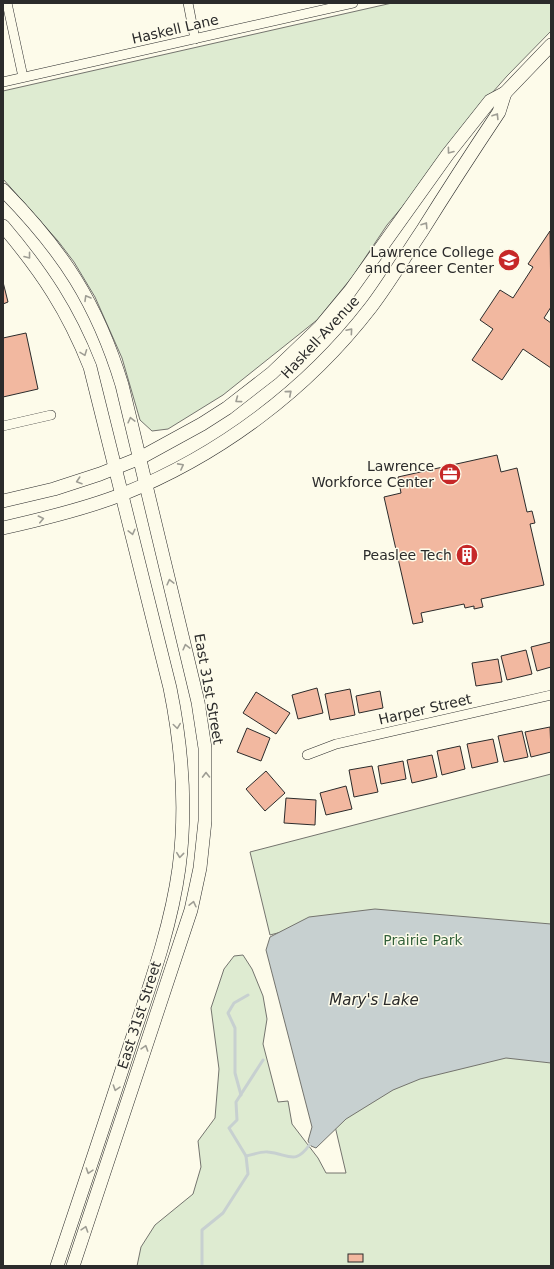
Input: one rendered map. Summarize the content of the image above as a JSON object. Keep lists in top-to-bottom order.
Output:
{
  "streets": {
    "main road": ["Haskell Avenue", "East 31st Street"],
    "street": ["Haskell Lane", "Harper Street"]
  },
  "crossings": [
    ["Haskell Avenue", "East 31st Street"]
  ],
  "water": ["Mary's Lake"],
  "parks": ["Prairie Park"],
  "places": {
    "school or university": ["Lawrence College and Career Center"],
    "office": ["Lawrence Workforce Center"],
    "building": ["Peaslee Tech"]
  }
}
